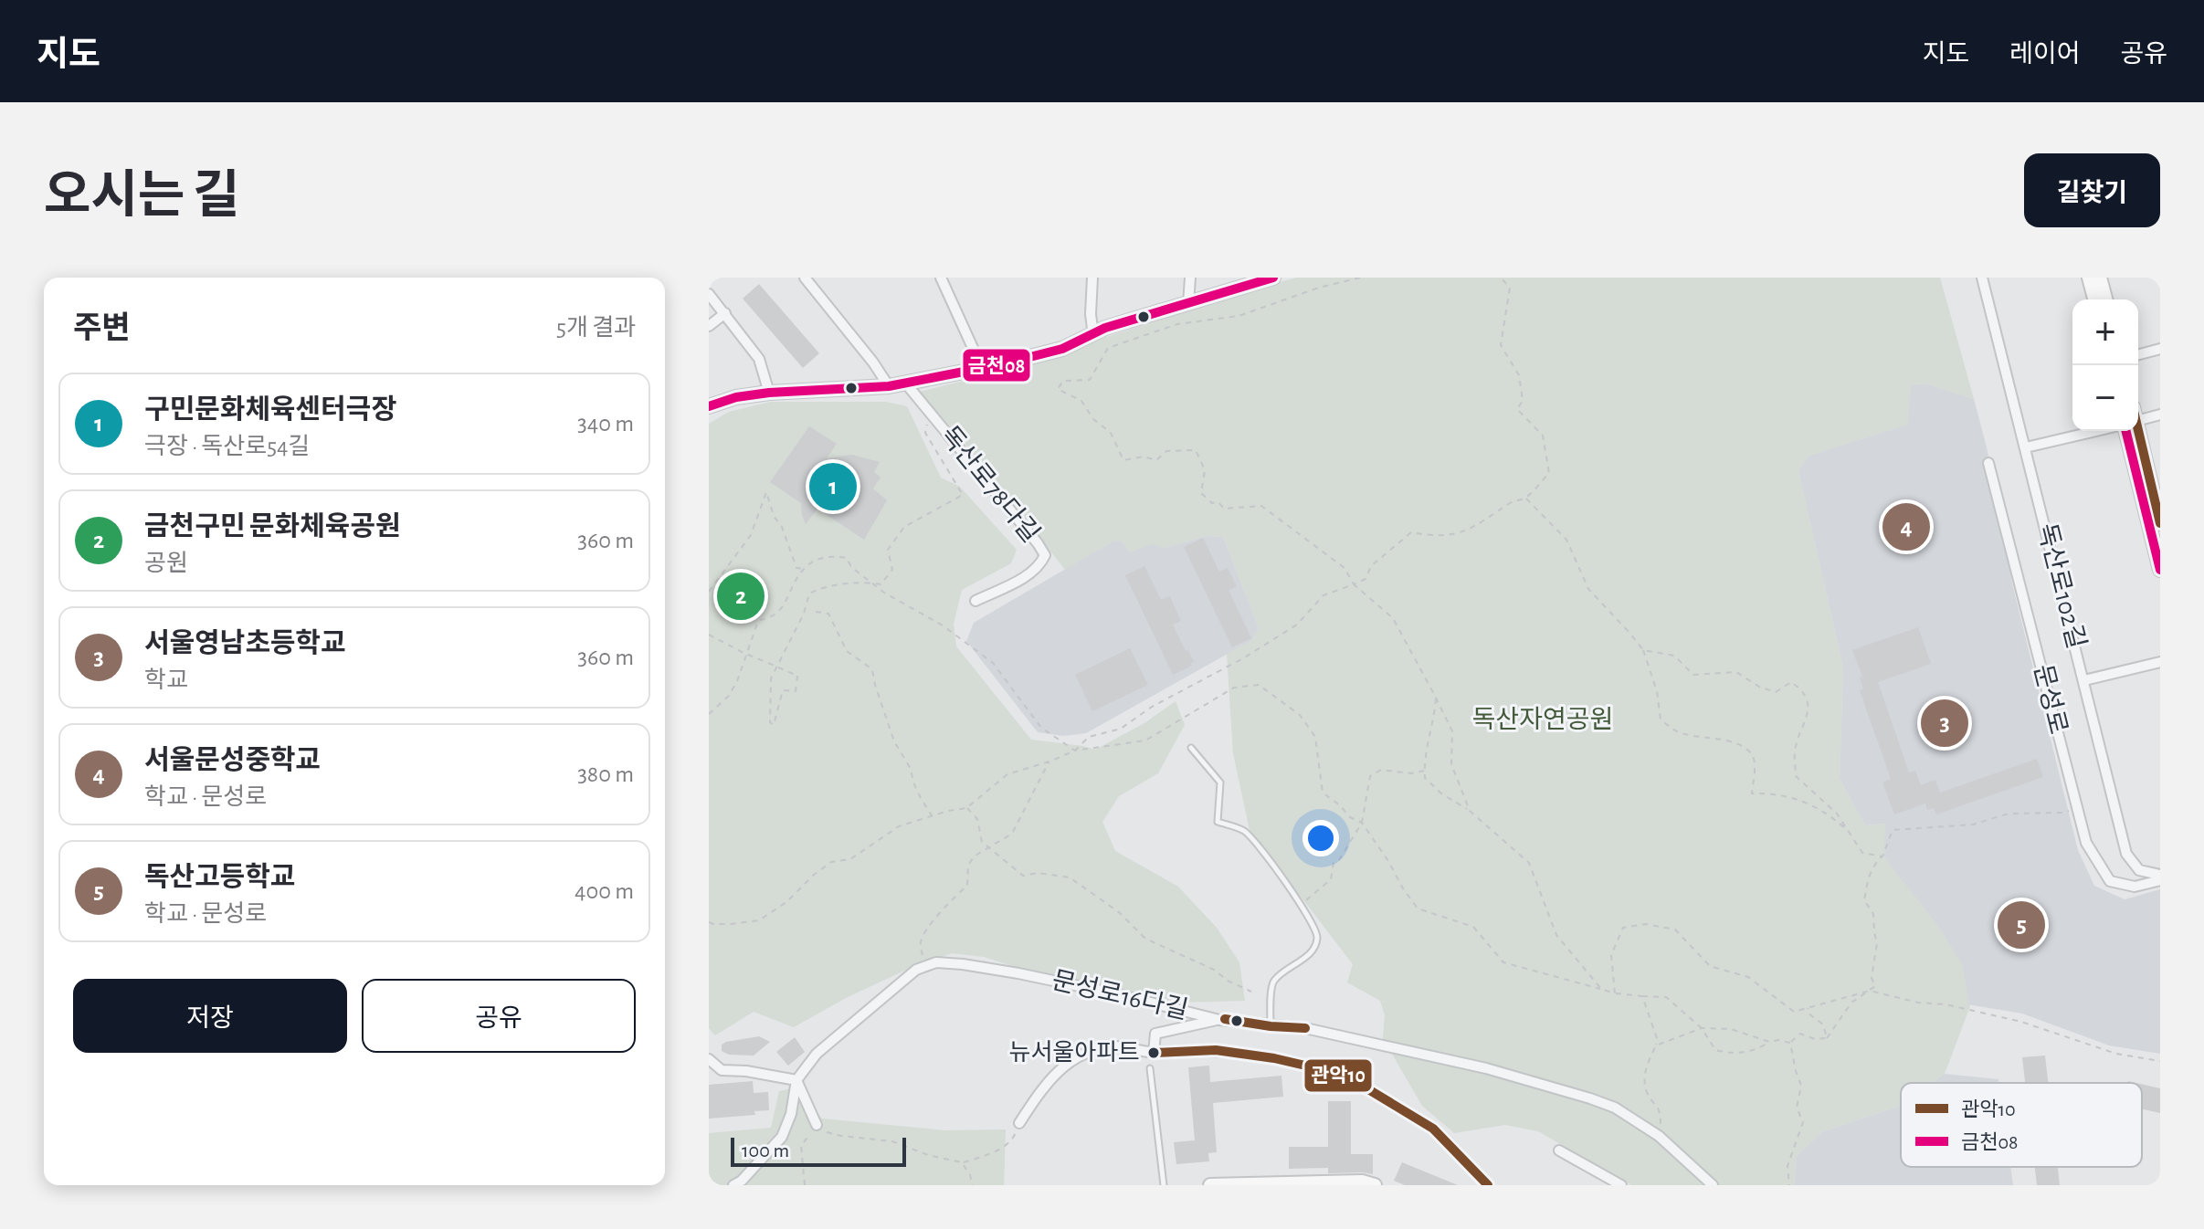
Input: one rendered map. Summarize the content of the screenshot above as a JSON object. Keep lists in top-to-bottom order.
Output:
{
  "streets": {
    "street": [
      "독산로78다길",
      "독산로102길",
      "문성로",
      "문성로16다길"
    ]
  },
  "crossings": [
    ["독산로102길", "문성로"]
  ],
  "parks": ["독산자연공원"],
  "places": ["뉴서울아파트"],
  "lines": ["transit line 금천08", "transit line 관악10"],
  "legend": ["관악10", "금천08"],
  "scale_bar": "100 m",
  "page": {
    "header": "지도",
    "nav": ["지도", "레이어", "공유"],
    "title": "오시는 길",
    "buttons": [
      "길찾기",
      ["저장", "공유"]
    ],
    "heading": ["주변", "5개 결과"],
    "map_buttons": ["+", "−"],
    "list": [
      {
        "mark": "1",
        "name": "구민문화체육센터극장",
        "note": "극장 · 독산로54길",
        "value": "340 m"
      },
      {
        "mark": "2",
        "name": "금천구민 문화체육공원",
        "note": "공원",
        "value": "360 m"
      },
      {
        "mark": "3",
        "name": "서울영남초등학교",
        "note": "학교",
        "value": "360 m"
      },
      {
        "mark": "4",
        "name": "서울문성중학교",
        "note": "학교 · 문성로",
        "value": "380 m"
      },
      {
        "mark": "5",
        "name": "독산고등학교",
        "note": "학교 · 문성로",
        "value": "400 m"
      }
    ],
    "pins": [
      "1",
      "4",
      "2",
      "3",
      "5"
    ],
    "scale": "100 m"
  }
}
